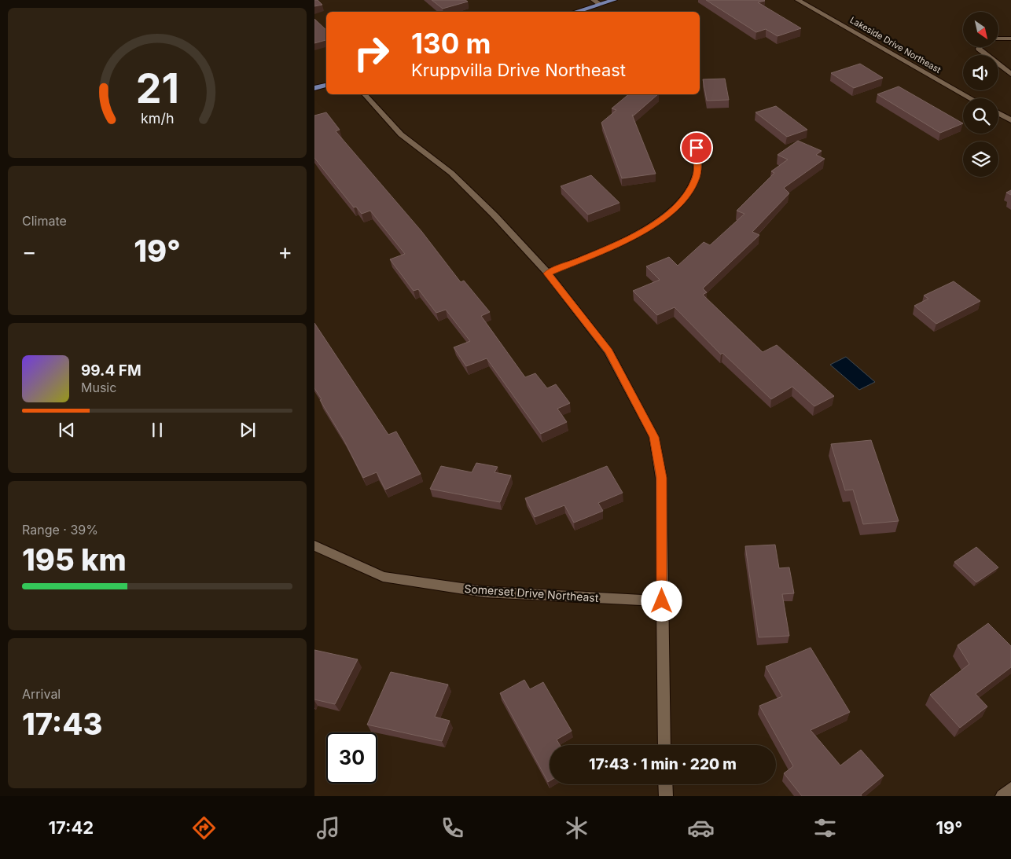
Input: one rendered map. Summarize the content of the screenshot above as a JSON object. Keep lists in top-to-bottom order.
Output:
{
  "streets": {
    "street": ["Lakeside Drive Northeast", "Somerset Drive Northeast"]
  },
  "north": "bottom right",
  "page": {
    "turn": ["130 m", "Kruppvilla Drive Northeast"],
    "tile": [
      "Climate",
      ["Range · 39%", "195 km"],
      ["Arrival", "17:43"]
    ],
    "heat": ["−", "19°", "+"],
    "song": ["99.4 FM", "Music"],
    "limit": "30",
    "trip": "17:43 · 1 min · 220 m",
    "tabs": ["17:42", "19°"],
    "gauge": ["21", "km/h"]
  }
}
